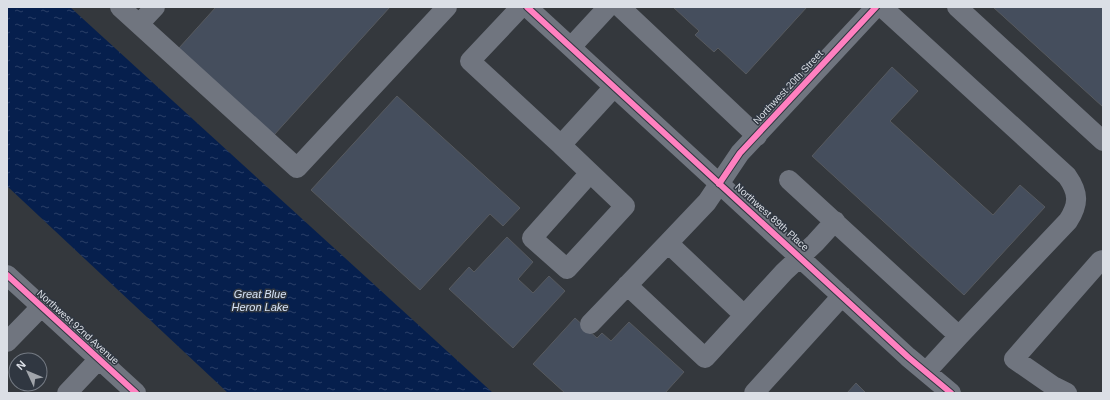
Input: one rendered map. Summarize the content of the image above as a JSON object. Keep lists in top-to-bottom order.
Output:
{
  "streets": {
    "street": ["Northwest 20th Street", "Northwest 89th Place", "Northwest 92nd Avenue"]
  },
  "crossings": [
    ["Northwest 20th Street", "Northwest 89th Place"]
  ],
  "water": ["Great Blue Heron Lake"],
  "north": "top left"
}
